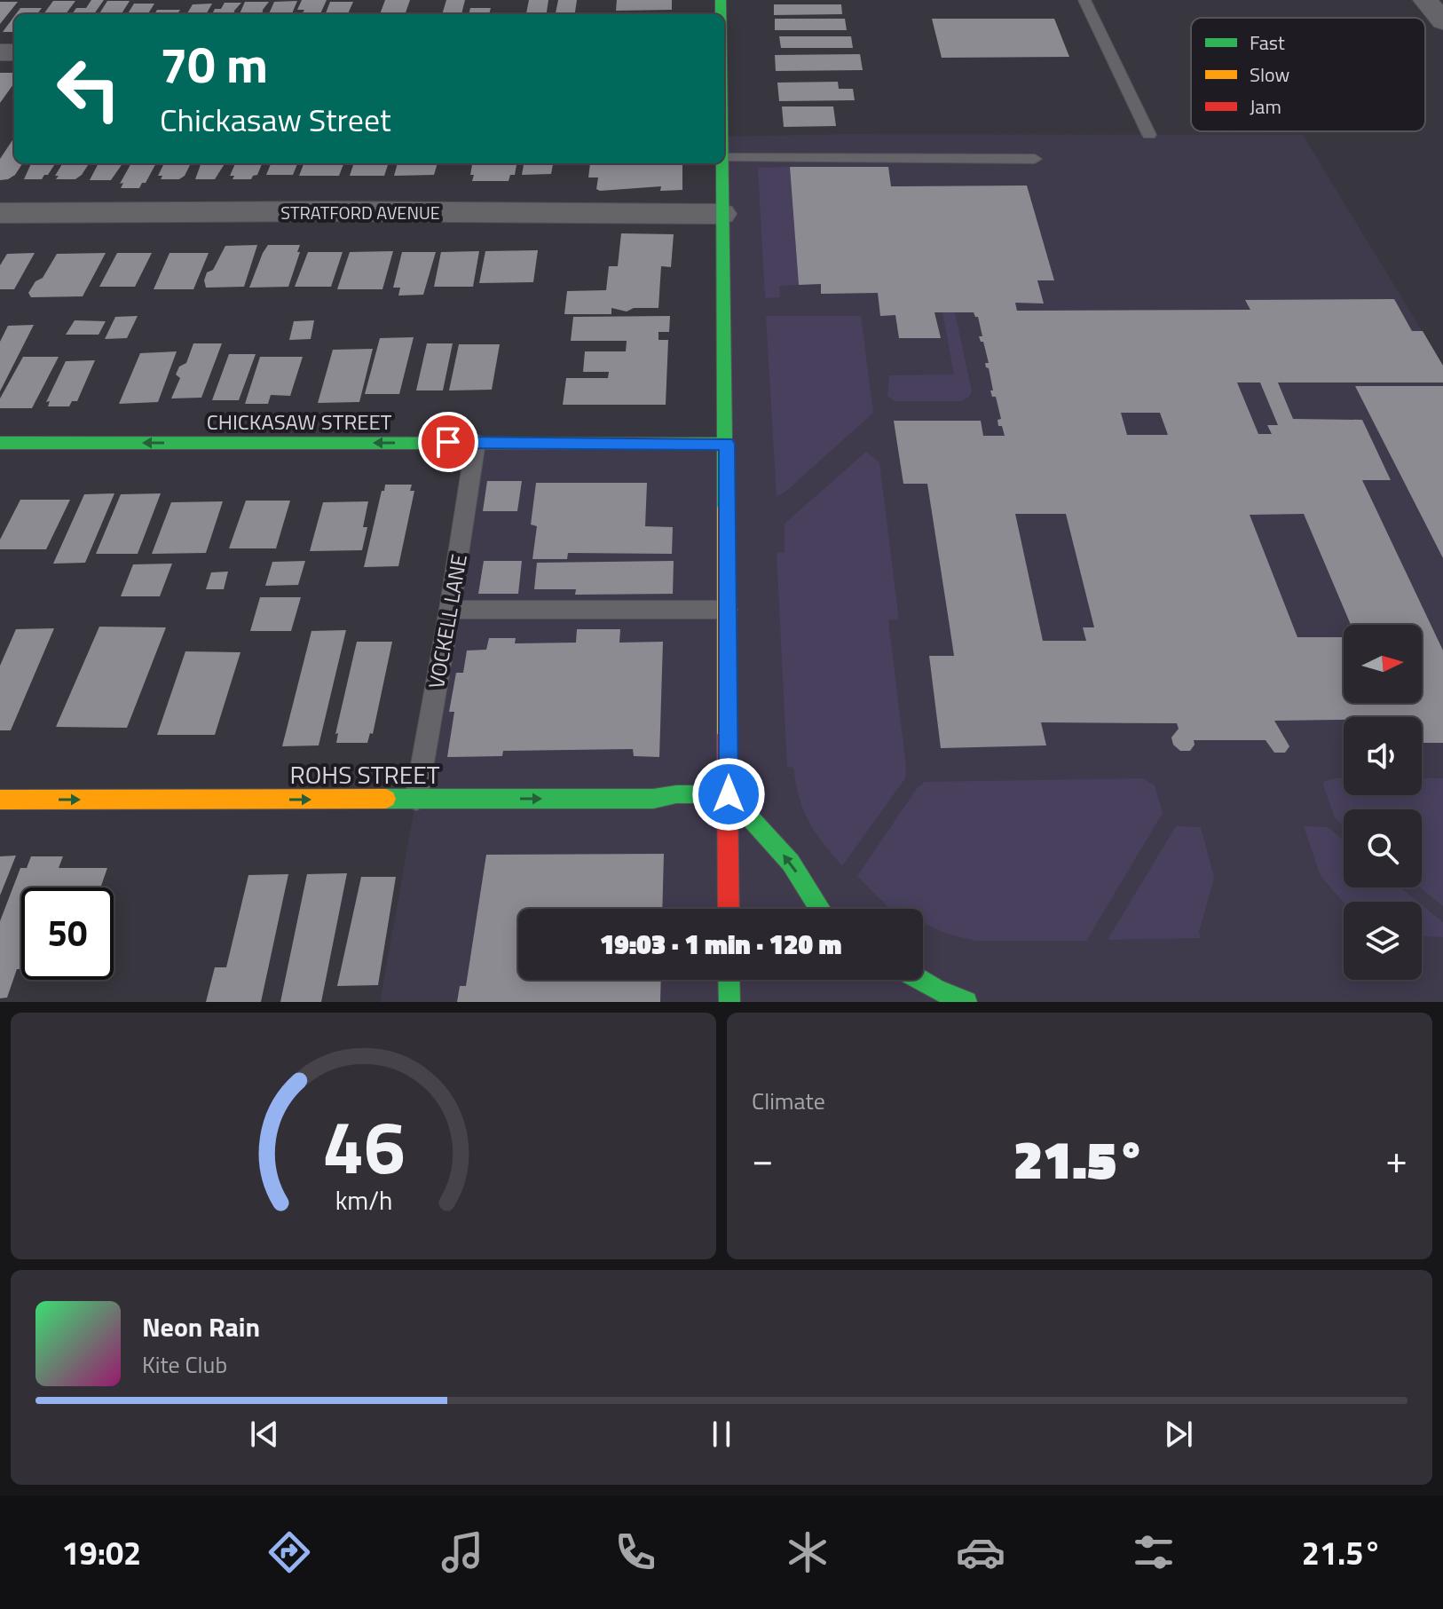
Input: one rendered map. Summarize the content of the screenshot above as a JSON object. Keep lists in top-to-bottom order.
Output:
{
  "streets": {
    "main road": ["CHICKASAW STREET", "ROHS STREET"],
    "street": ["STRATFORD AVENUE"],
    "lane": ["VOCKELL LANE"]
  },
  "crossings": [
    ["CHICKASAW STREET", "VOCKELL LANE"],
    ["VOCKELL LANE", "ROHS STREET"]
  ],
  "one_way": ["CHICKASAW STREET", "ROHS STREET"],
  "legend": ["Fast", "Slow", "Jam"],
  "north": "right",
  "page": {
    "turn": ["70 m", "Chickasaw Street"],
    "limit": "50",
    "trip": "19:03 · 1 min · 120 m",
    "tile": "Climate",
    "heat": ["−", "21.5°", "+"],
    "song": ["Neon Rain", "Kite Club"],
    "tabs": ["19:02", "21.5°"],
    "gauge": ["46", "km/h"]
  }
}
